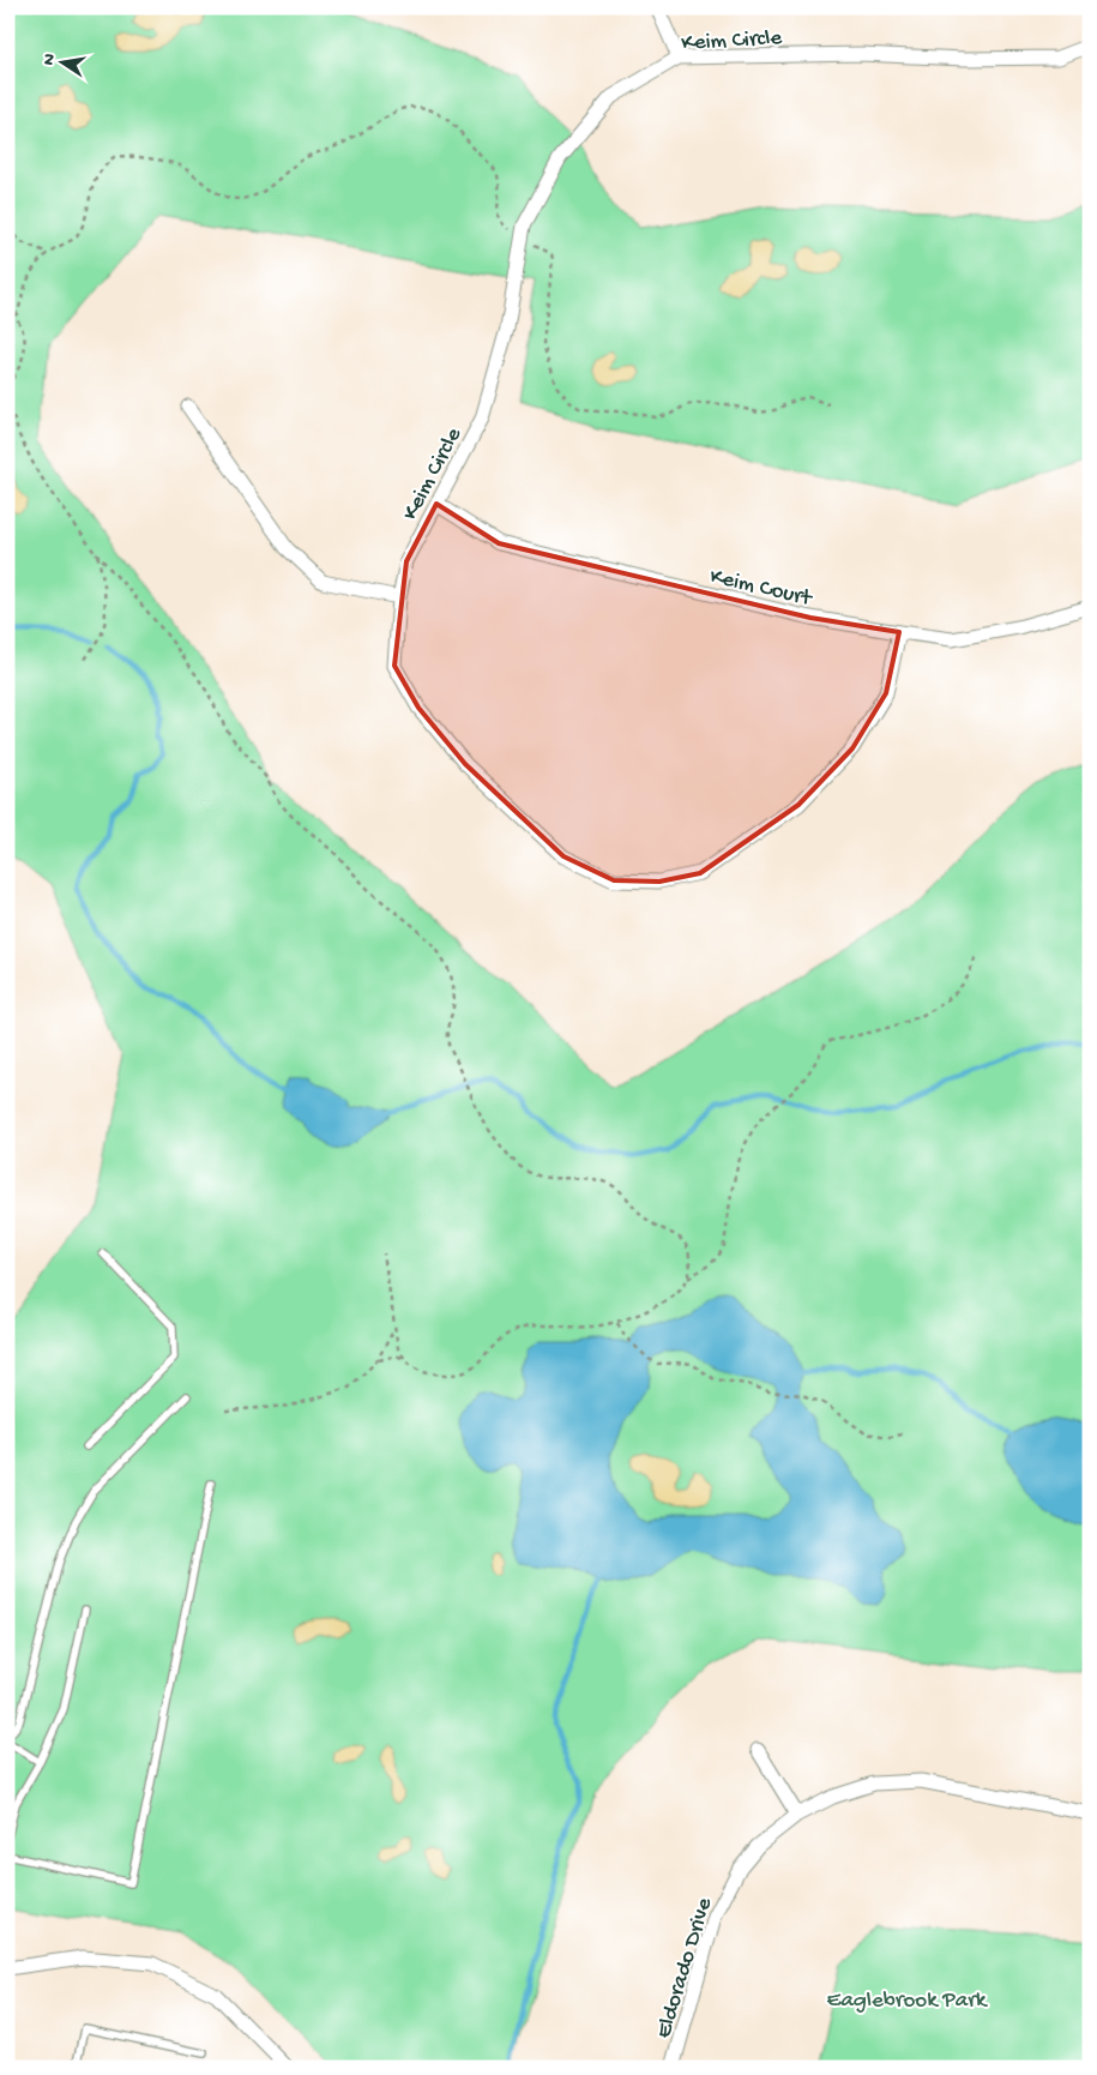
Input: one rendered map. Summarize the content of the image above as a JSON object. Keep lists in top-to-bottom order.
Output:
{
  "streets": {
    "street": ["Keim Circle", "Keim Court", "Eldorado Drive"]
  },
  "crossings": [
    ["Keim Circle", "Keim Court"]
  ],
  "parks": ["Eaglebrook Park"],
  "north": "left"
}
